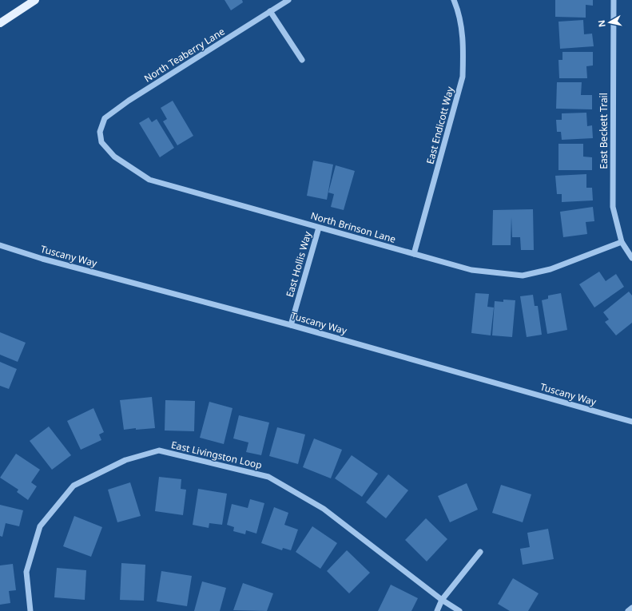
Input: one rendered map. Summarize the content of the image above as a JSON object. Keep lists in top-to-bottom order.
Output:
{
  "streets": {
    "street": [
      "North Teaberry Lane",
      "East Endicott Way",
      "East Beckett Trail",
      "North Brinson Lane",
      "Tuscany Way",
      "East Hollis Way",
      "East Livingston Loop"
    ]
  },
  "crossings": [
    ["North Teaberry Lane", "North Brinson Lane"],
    ["East Endicott Way", "North Brinson Lane"],
    ["East Beckett Trail", "North Brinson Lane"],
    ["North Brinson Lane", "East Hollis Way"],
    ["Tuscany Way", "East Hollis Way"]
  ],
  "north": "left"
}
